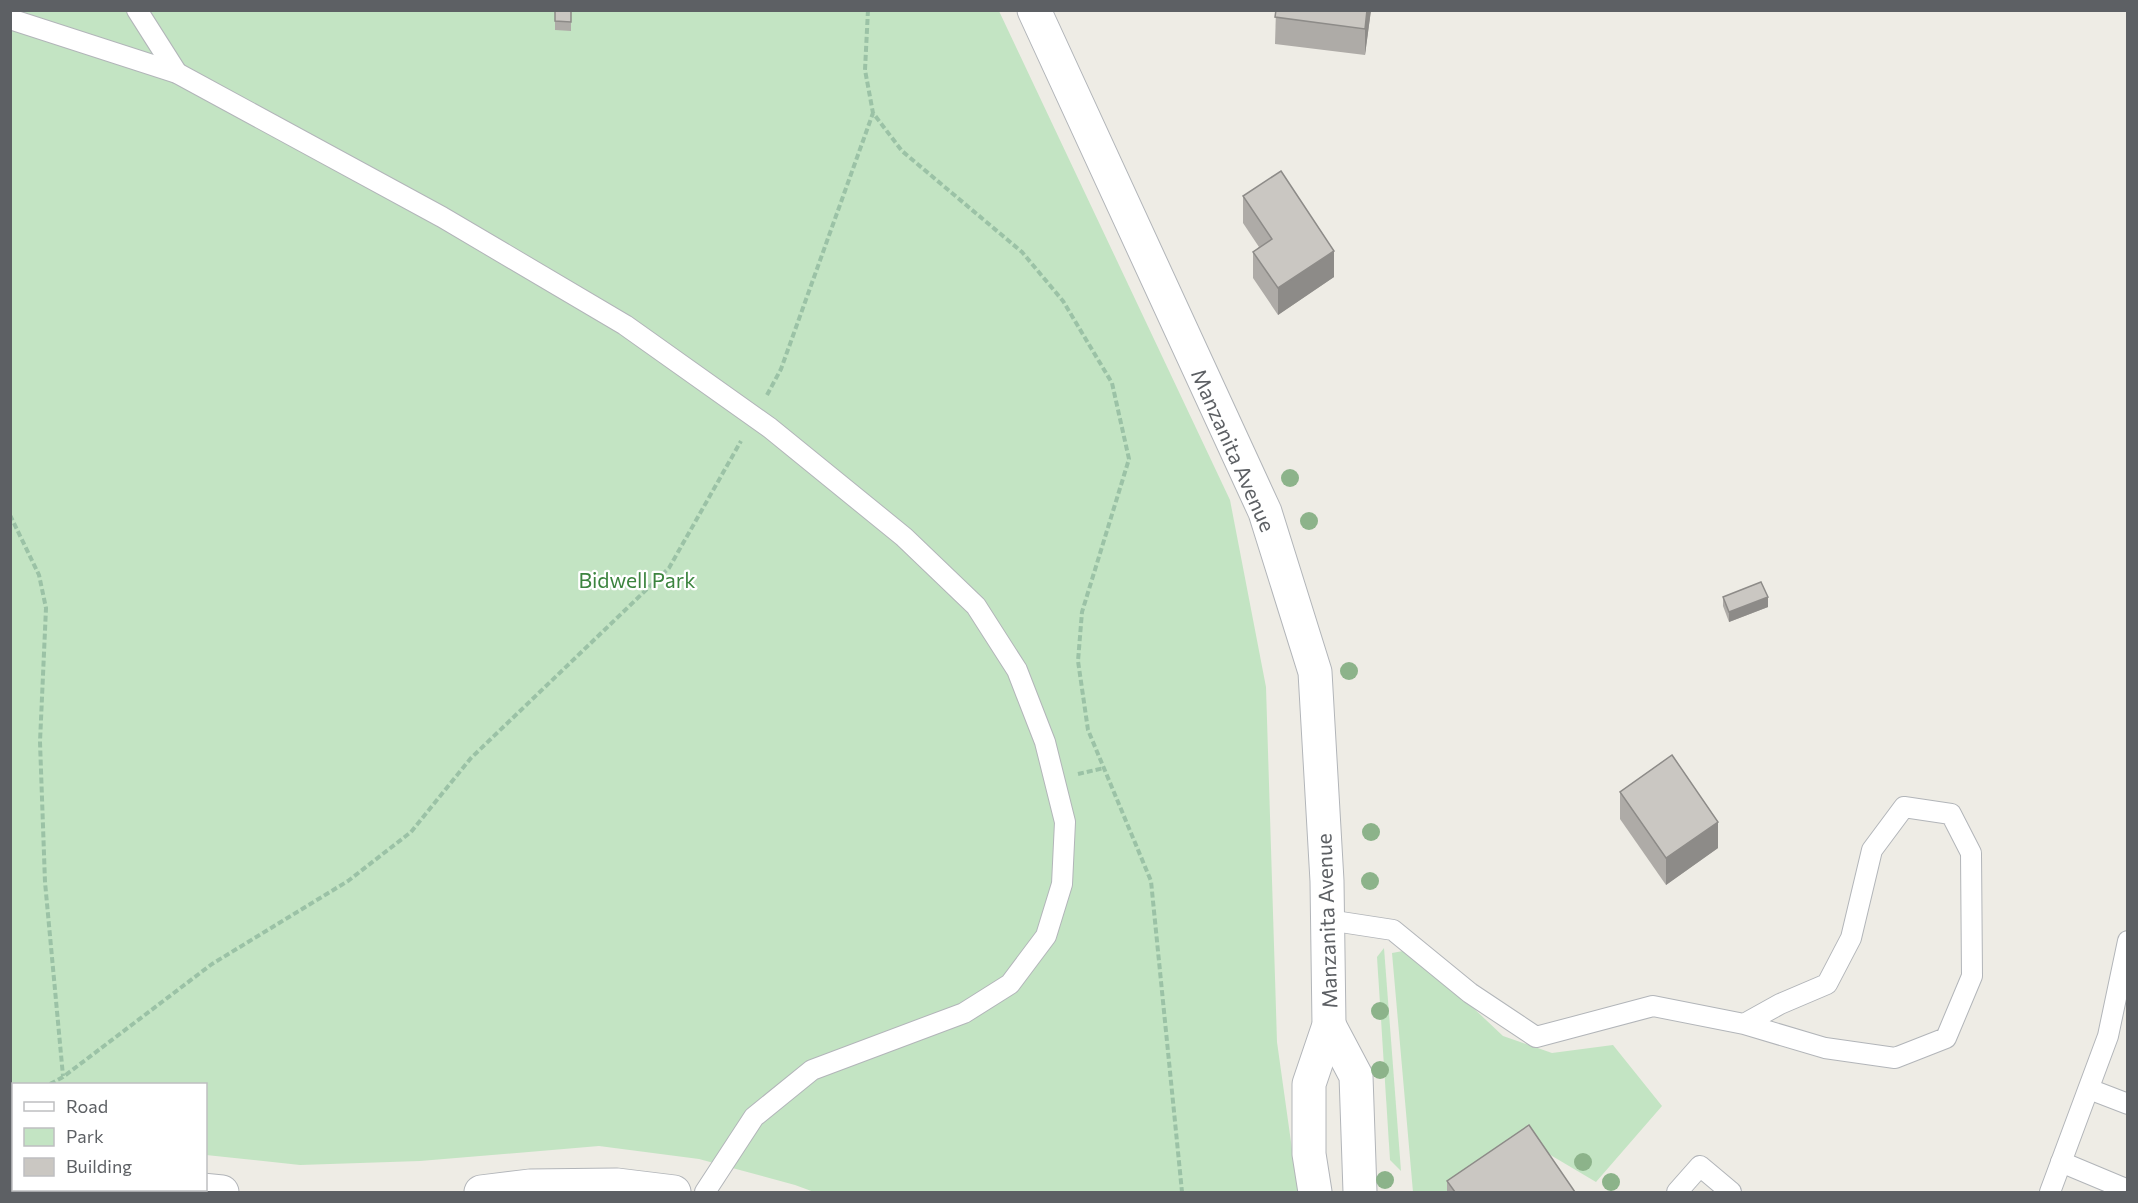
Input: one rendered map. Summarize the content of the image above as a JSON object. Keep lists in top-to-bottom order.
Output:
{
  "streets": {
    "street": ["Manzanita Avenue"]
  },
  "parks": ["Bidwell Park"],
  "legend": ["Road", "Park", "Building"]
}
